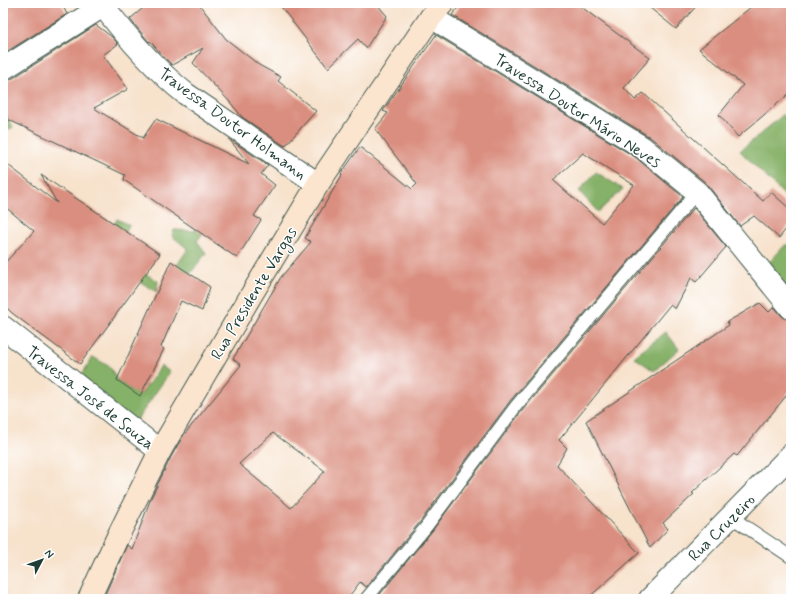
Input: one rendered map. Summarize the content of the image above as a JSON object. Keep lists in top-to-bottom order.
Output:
{
  "streets": {
    "street": [
      "Travessa Doutor Mário Neves",
      "Travessa Doutor Holmann",
      "Rua Presidente Vargas",
      "Travessa José de Souza",
      "Rua Cruzeiro"
    ]
  },
  "crossings": [
    ["Travessa Doutor Mário Neves", "Rua Presidente Vargas"],
    ["Travessa Doutor Holmann", "Rua Presidente Vargas"],
    ["Rua Presidente Vargas", "Travessa José de Souza"]
  ],
  "north": "top right"
}
